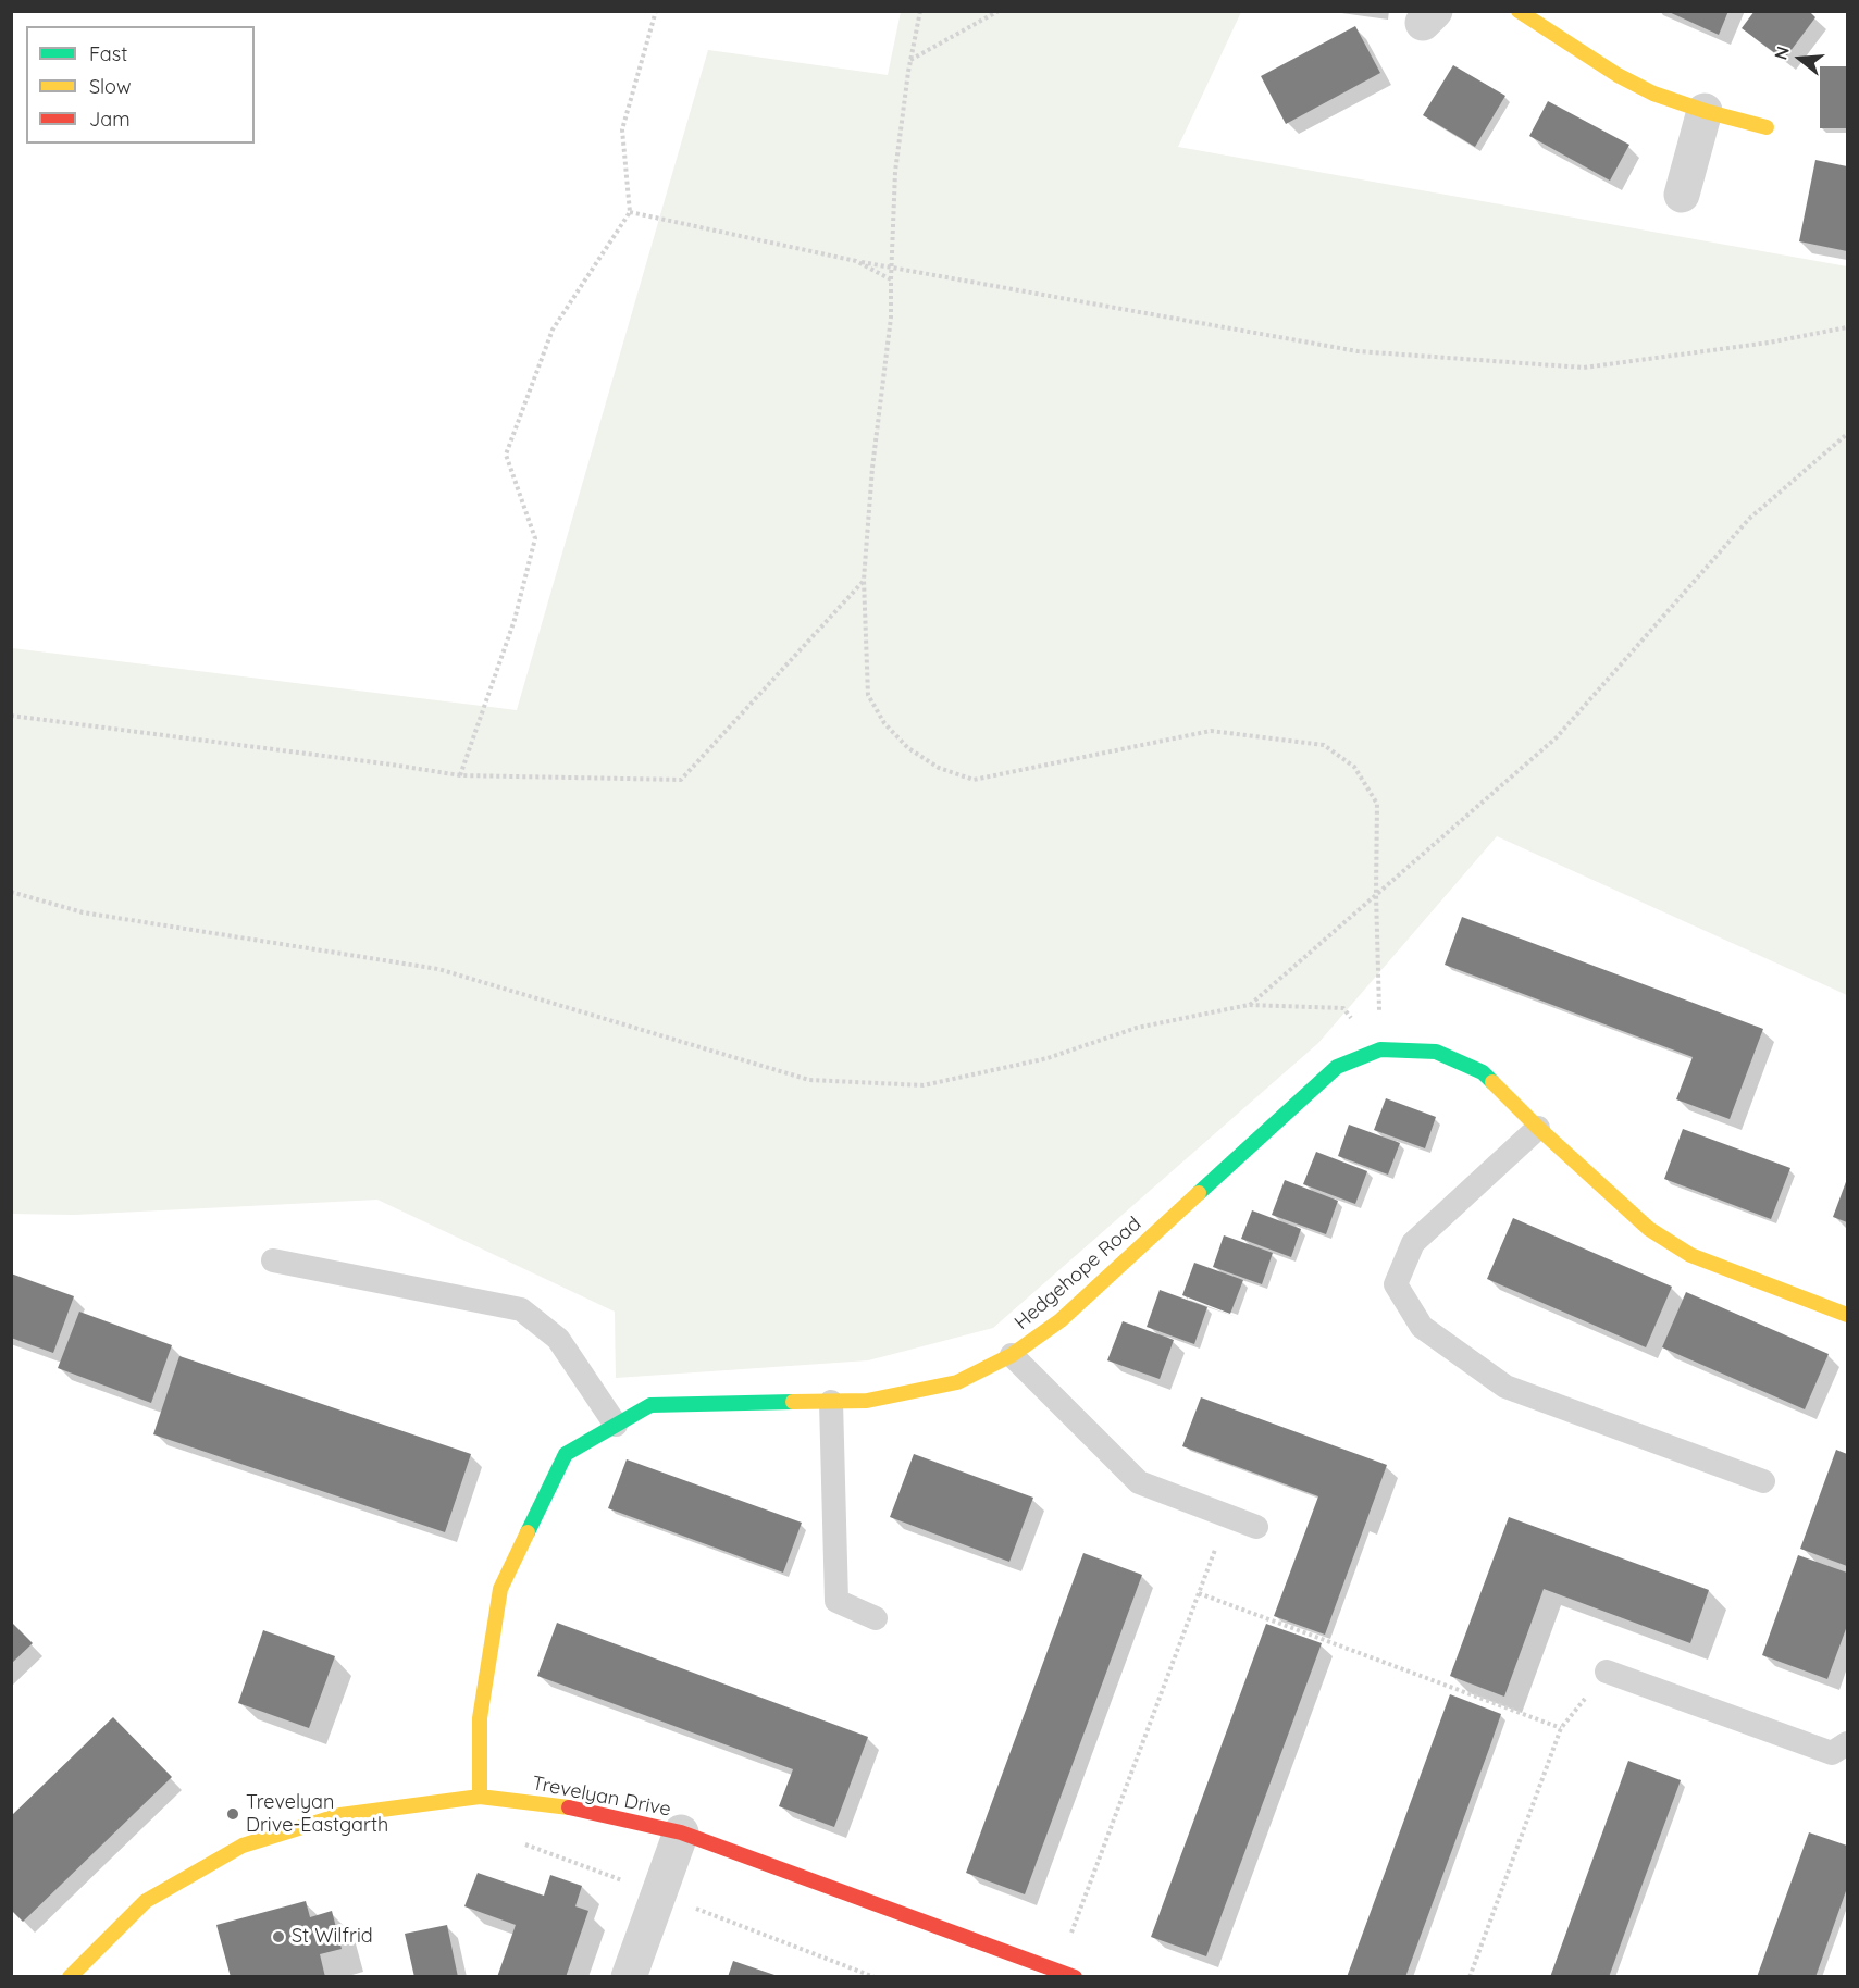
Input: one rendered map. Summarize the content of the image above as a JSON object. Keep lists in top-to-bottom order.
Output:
{
  "streets": {
    "street": ["Hedgehope Road", "Trevelyan Drive"]
  },
  "crossings": [
    ["Hedgehope Road", "Trevelyan Drive"]
  ],
  "places": ["Trevelyan Drive-Eastgarth", "St Wilfrid"],
  "legend": ["Fast", "Slow", "Jam"],
  "north": "left"
}
